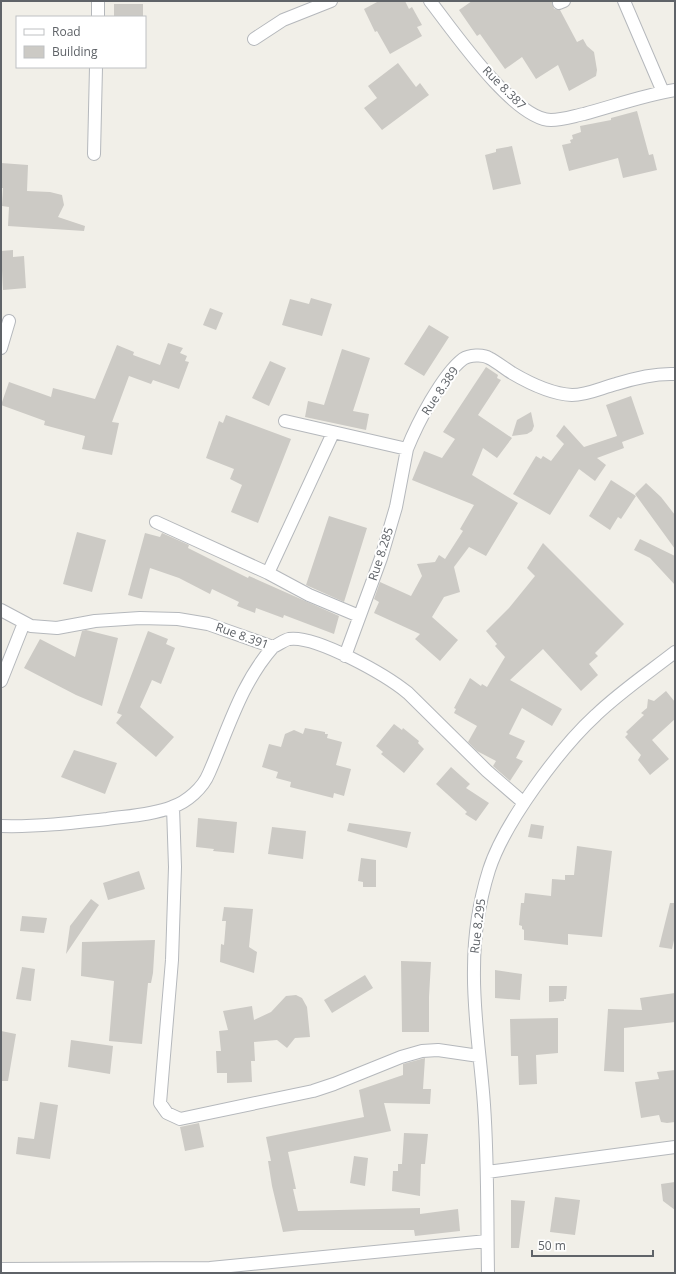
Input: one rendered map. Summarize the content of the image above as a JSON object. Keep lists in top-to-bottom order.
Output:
{
  "streets": {
    "street": [
      "Rue 8.387",
      "Rue 8.389",
      "Rue 8.285",
      "Rue 8.391",
      "Rue 8.295"
    ]
  },
  "crossings": [
    ["Rue 8.389", "Rue 8.285"],
    ["Rue 8.285", "Rue 8.391"],
    ["Rue 8.391", "Rue 8.295"]
  ],
  "legend": ["Road", "Building"],
  "scale_bar": "50 m"
}
